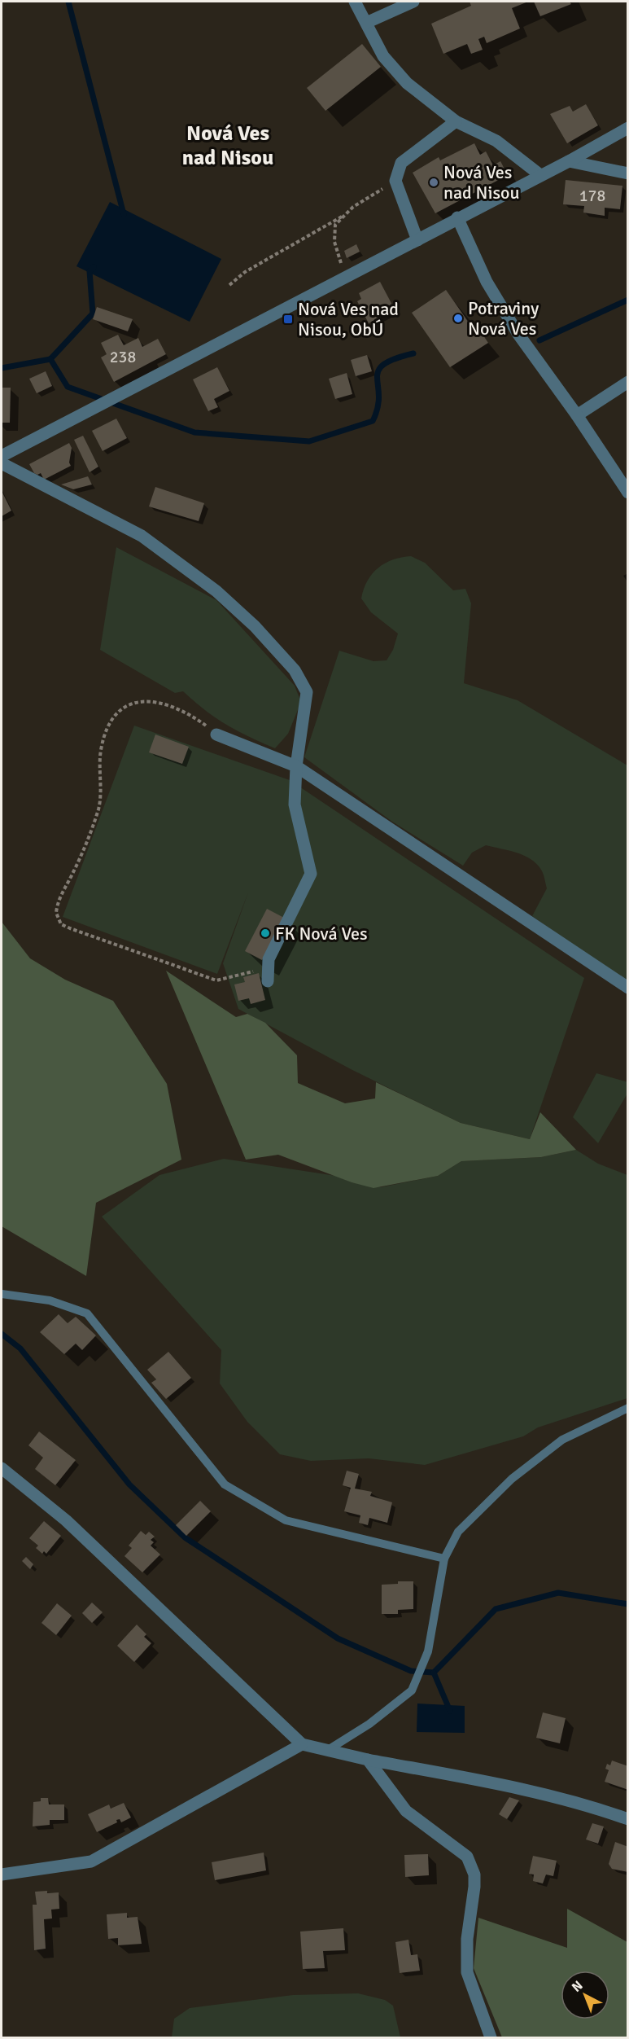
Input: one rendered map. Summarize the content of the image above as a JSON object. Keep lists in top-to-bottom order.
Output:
{
  "districts": ["Nová Ves nad Nisou"],
  "places": {
    "other": ["Nová Ves nad Nisou", "Potraviny Nová Ves", "FK Nová Ves"],
    "transit": ["Nová Ves nad Nisou, ObÚ"]
  },
  "house_numbers": ["178", "238"],
  "north": "top left"
}
